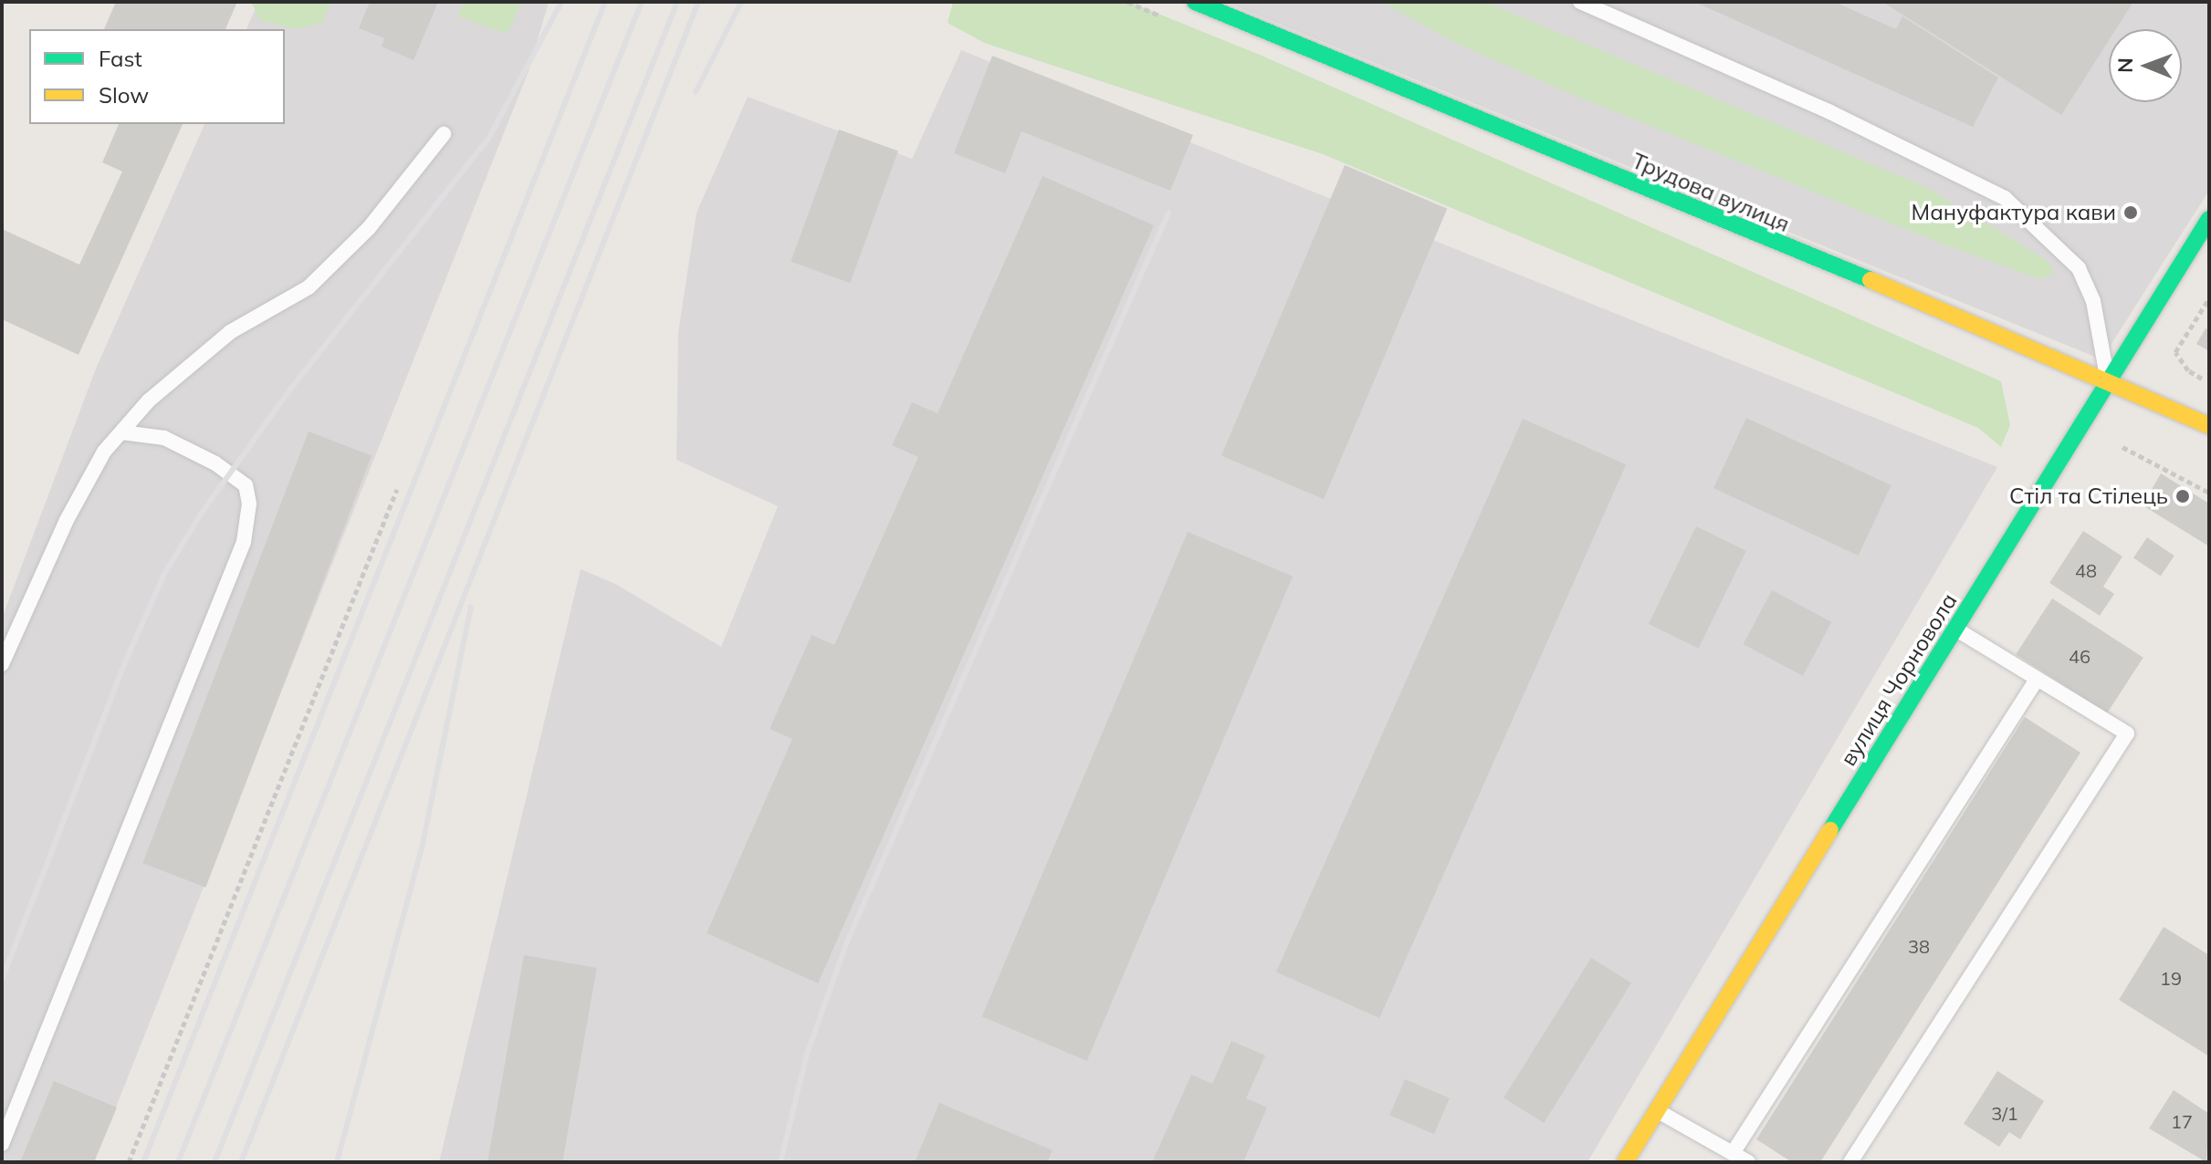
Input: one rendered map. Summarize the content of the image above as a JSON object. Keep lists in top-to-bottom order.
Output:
{
  "streets": {
    "street": ["Трудова вулиця", "вулиця Чорновола"]
  },
  "crossings": [
    ["Трудова вулиця", "вулиця Чорновола"]
  ],
  "places": ["Мануфактура кави", "Стіл та Стілець"],
  "house_numbers": [
    "48",
    "46",
    "38",
    "19",
    "3/1",
    "17"
  ],
  "legend": ["Fast", "Slow"],
  "north": "left"
}
